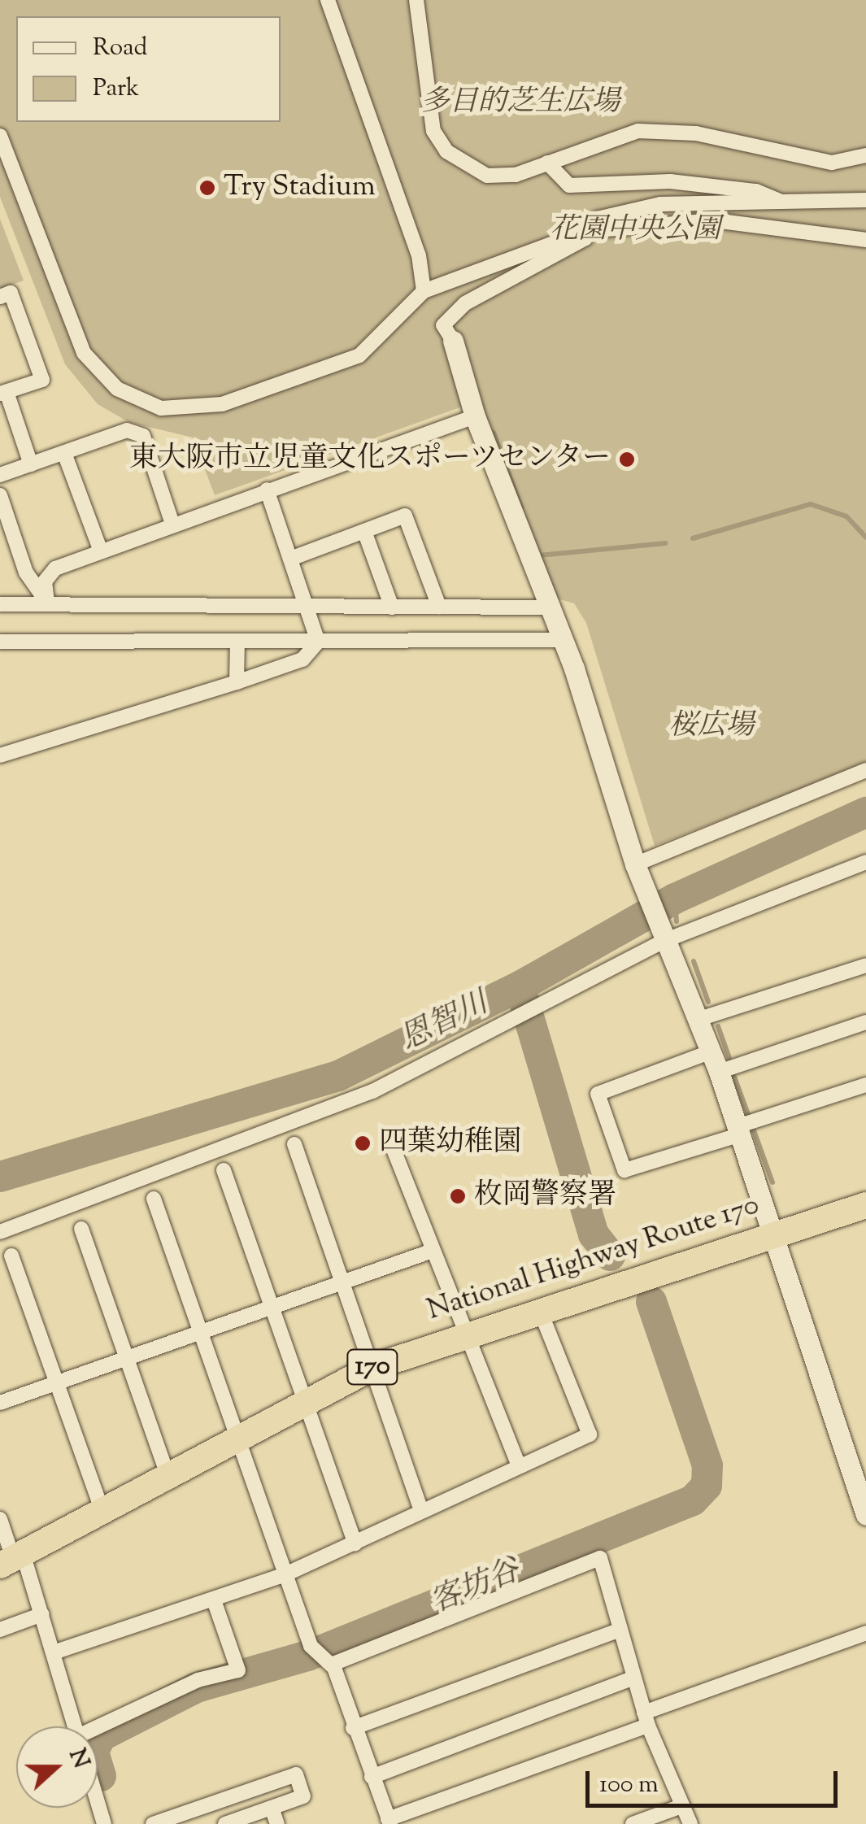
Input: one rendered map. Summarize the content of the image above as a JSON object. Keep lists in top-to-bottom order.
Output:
{
  "streets": {
    "highway": ["National Highway Route 170", "170"]
  },
  "water": ["恩智川", "客坊谷"],
  "parks": ["多目的芝生広場", "花園中央公園", "桜広場"],
  "places": [
    "Try Stadium",
    "東大阪市立児童文化スポーツセンター",
    "四葉幼稚園",
    "枚岡警察署"
  ],
  "legend": ["Road", "Park"],
  "scale_bar": "100 m",
  "north": "right"
}
